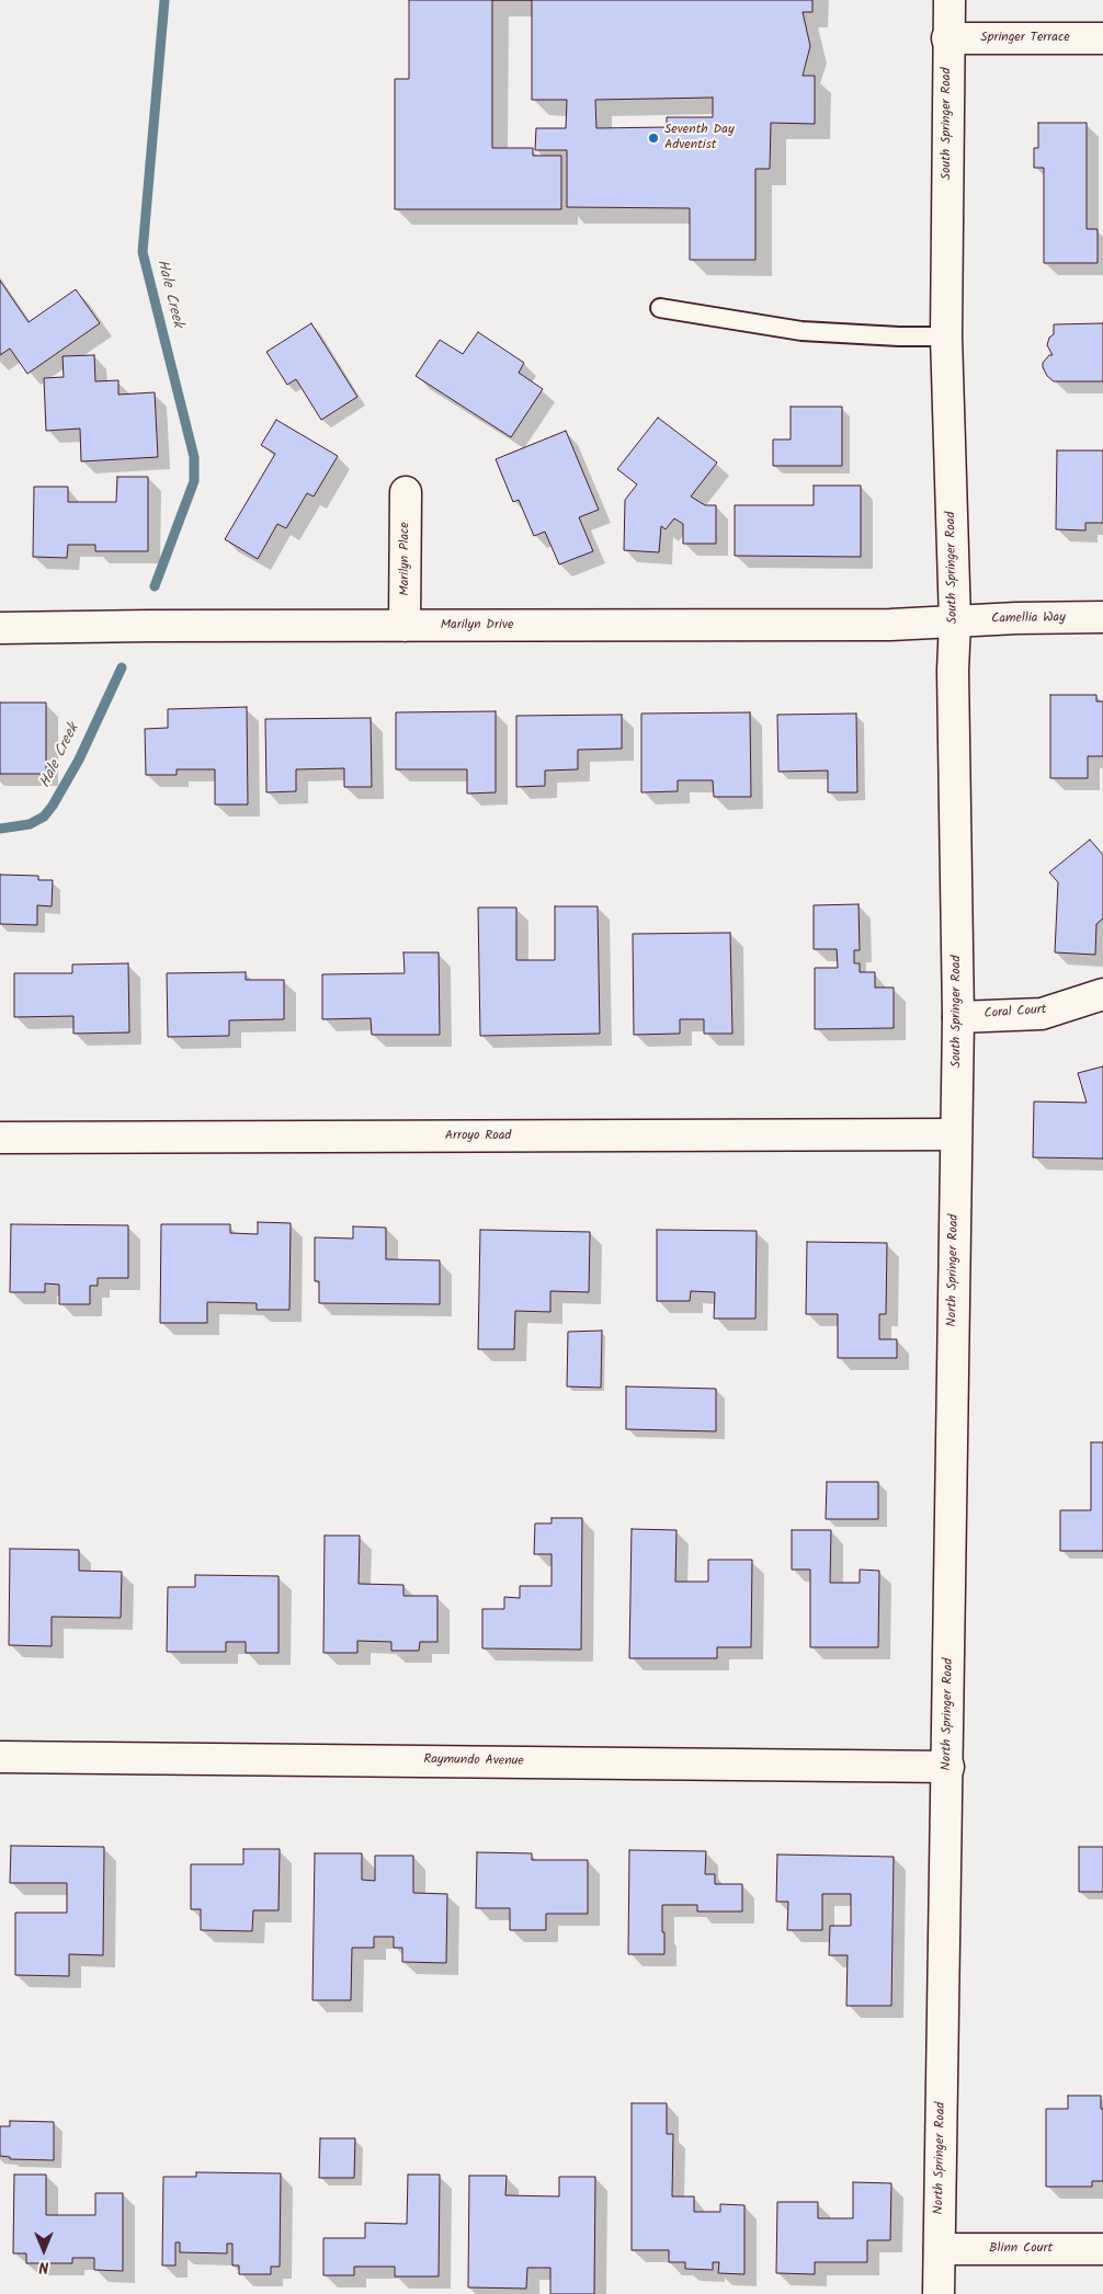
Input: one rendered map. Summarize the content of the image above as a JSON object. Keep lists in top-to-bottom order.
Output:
{
  "streets": {
    "street": [
      "Springer Terrace",
      "South Springer Road",
      "Marilyn Place",
      "Camellia Way",
      "Marilyn Drive",
      "Coral Court",
      "Arroyo Road",
      "North Springer Road",
      "Raymundo Avenue",
      "Blinn Court"
    ]
  },
  "crossings": [
    ["Springer Terrace", "South Springer Road"],
    ["South Springer Road", "Camellia Way"],
    ["South Springer Road", "Marilyn Drive"],
    ["South Springer Road", "Coral Court"],
    ["South Springer Road", "Arroyo Road"],
    ["South Springer Road", "North Springer Road"],
    ["Marilyn Place", "Marilyn Drive"],
    ["Camellia Way", "Marilyn Drive"],
    ["Arroyo Road", "North Springer Road"],
    ["North Springer Road", "Raymundo Avenue"],
    ["North Springer Road", "Blinn Court"]
  ],
  "water": ["Hale Creek"],
  "places": ["Seventh Day Adventist"],
  "north": "bottom"
}
